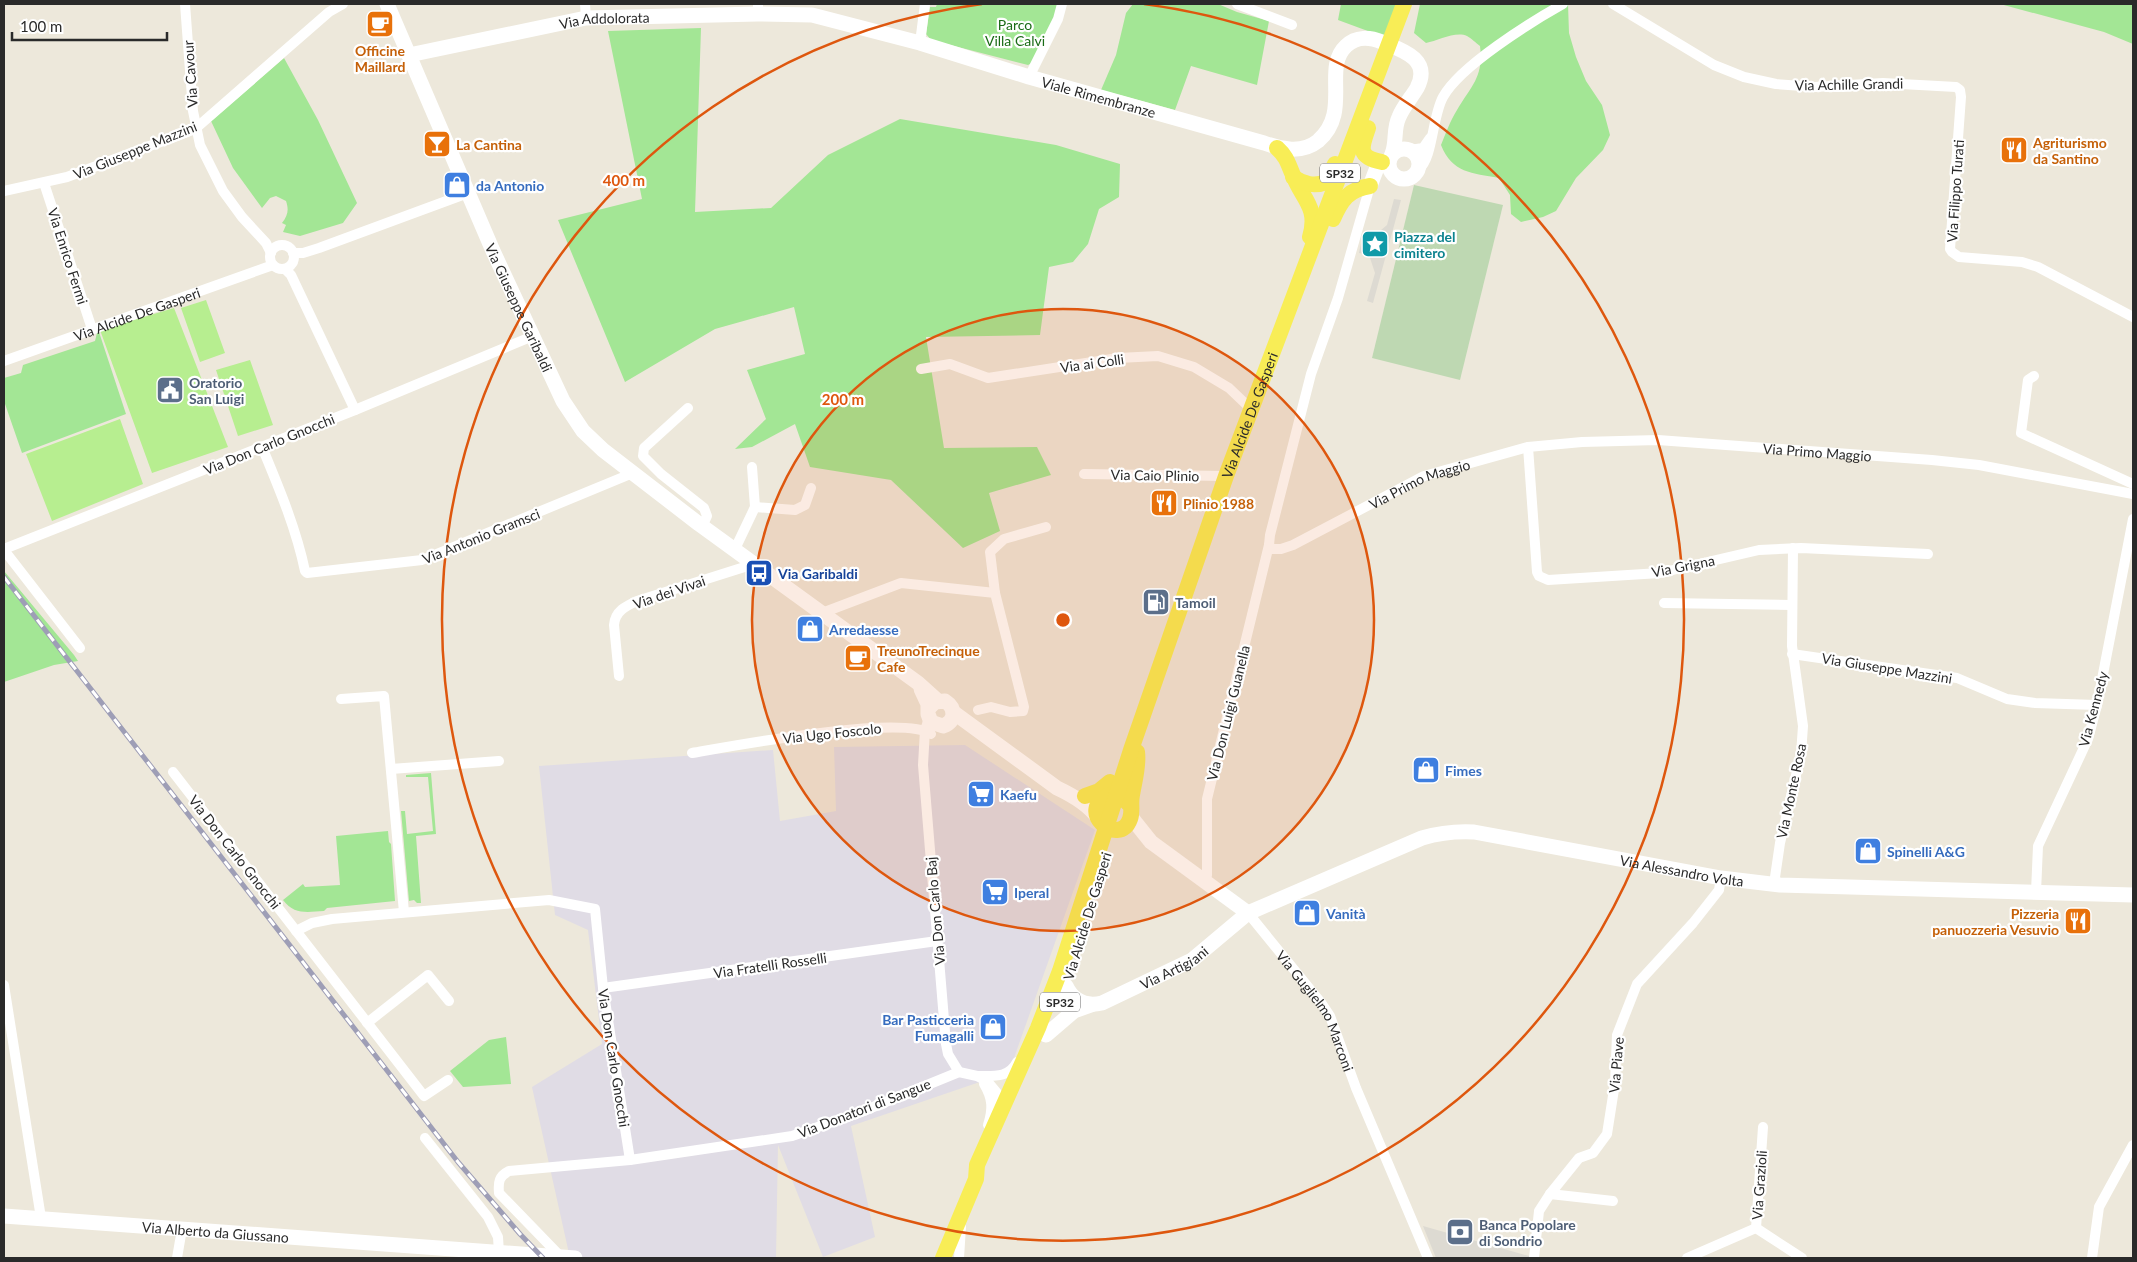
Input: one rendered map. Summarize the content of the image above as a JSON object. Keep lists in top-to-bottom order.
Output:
{
  "streets": {
    "main road": ["SP32", "Via Alcide De Gasperi"],
    "street": [
      "Via Addolorata",
      "Via Cavour",
      "Via Achille Grandi",
      "Viale Rimembranze",
      "Via Giuseppe Mazzini",
      "Via Filippo Turati",
      "Via Enrico Fermi",
      "Via Giuseppe Garibaldi",
      "Via ai Colli",
      "Via Don Carlo Gnocchi",
      "Via Primo Maggio",
      "Via Caio Plinio",
      "Via Antonio Gramsci",
      "Via Grigna",
      "Via dei Vivai",
      "Via Kennedy",
      "Via Don Luigi Guanella",
      "Via Ugo Foscolo",
      "Via Monte Rosa",
      "Via Alessandro Volta",
      "Via Don Carlo Baj",
      "Via Fratelli Rosselli",
      "Via Artigiani",
      "Via Guglielmo Marconi",
      "Via Piave",
      "Via Donatori di Sangue",
      "Via Grazioli",
      "Via Alberto da Giussano"
    ]
  },
  "crossings": [
    ["Via Addolorata", "Viale Rimembranze"],
    ["Via Addolorata", "Via Giuseppe Garibaldi"],
    ["Via Cavour", "Via Giuseppe Mazzini"],
    ["Via Cavour", "Via Alcide De Gasperi"],
    ["Via Achille Grandi", "Via Filippo Turati"],
    ["Via Giuseppe Mazzini", "Via Enrico Fermi"],
    ["Via Giuseppe Mazzini", "Via Kennedy"],
    ["Via Giuseppe Mazzini", "Via Monte Rosa"],
    ["SP32", "Via Alcide De Gasperi"],
    ["Via Enrico Fermi", "Via Alcide De Gasperi"],
    ["Via Giuseppe Garibaldi", "Via Don Carlo Gnocchi"],
    ["Via Giuseppe Garibaldi", "Via Antonio Gramsci"],
    ["Via Giuseppe Garibaldi", "Via dei Vivai"],
    ["Via Giuseppe Garibaldi", "Via Ugo Foscolo"],
    ["Via Giuseppe Garibaldi", "Via Don Carlo Baj"],
    ["Via Alcide De Gasperi", "Via ai Colli"],
    ["Via Alcide De Gasperi", "Via Caio Plinio"],
    ["Via Alcide De Gasperi", "Via Artigiani"],
    ["Via Alcide De Gasperi", "Via Guglielmo Marconi"],
    ["Via Don Carlo Gnocchi", "Via Antonio Gramsci"],
    ["Via Don Carlo Gnocchi", "Via Fratelli Rosselli"],
    ["Via Don Carlo Gnocchi", "Via Donatori di Sangue"],
    ["Via Primo Maggio", "Via Grigna"],
    ["Via Primo Maggio", "Via Don Luigi Guanella"],
    ["Via Grigna", "Via Monte Rosa"],
    ["Via Kennedy", "Via Alessandro Volta"],
    ["Via Don Luigi Guanella", "Via Guglielmo Marconi"],
    ["Via Ugo Foscolo", "Via Don Carlo Baj"],
    ["Via Monte Rosa", "Via Alessandro Volta"],
    ["Via Alessandro Volta", "Via Artigiani"],
    ["Via Alessandro Volta", "Via Guglielmo Marconi"],
    ["Via Alessandro Volta", "Via Piave"],
    ["Via Don Carlo Baj", "Via Fratelli Rosselli"],
    ["Via Don Carlo Baj", "Via Donatori di Sangue"],
    ["Via Artigiani", "Via Guglielmo Marconi"]
  ],
  "parks": ["Parco Villa Calvi"],
  "places": {
    "cafe": ["Officine Maillard", "TreunoTrecinque Cafe"],
    "bar": ["La Cantina"],
    "restaurant": ["Agriturismo da Santino", "Plinio 1988", "Pizzeria panuozzeria Vesuvio"],
    "shop": [
      "da Antonio",
      "Arredaesse",
      "Fimes",
      "Spinelli A&G",
      "Vanità",
      "Bar Pasticceria Fumagalli"
    ],
    "place": ["Piazza del cimitero"],
    "public building": ["Oratorio San Luigi"],
    "bus stop": ["Via Garibaldi"],
    "fuel station": ["Tamoil"],
    "supermarket": ["Kaefu", "Iperal"],
    "bank": ["Banca Popolare di Sondrio"]
  },
  "scale_bar": "100 m",
  "rings": ["400 m", "200 m"]
}
